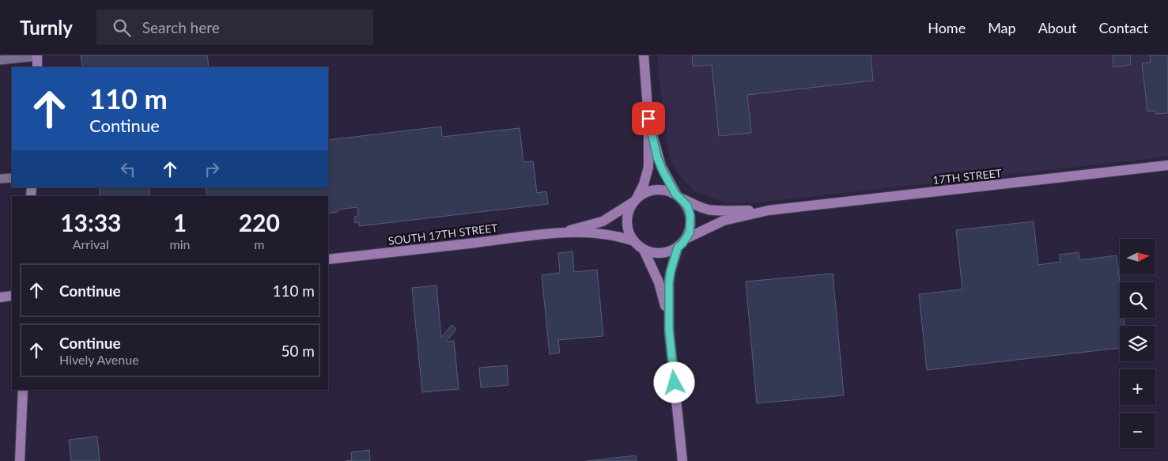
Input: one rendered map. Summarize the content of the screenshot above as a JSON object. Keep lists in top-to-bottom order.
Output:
{
  "streets": {
    "street": ["17TH STREET", "SOUTH 17TH STREET"]
  },
  "north": "right",
  "page": {
    "header": "Turnly",
    "search": "Search here",
    "nav": [
      "Home",
      "Map",
      "About",
      "Contact"
    ],
    "turn": ["110 m", "Continue"],
    "eta": [
      "13:33",
      "Arrival",
      "1",
      "min",
      "220",
      "m"
    ],
    "map_buttons": ["+", "−"],
    "list": [
      {
        "name": "Continue",
        "value": "110 m"
      },
      {
        "name": "Continue",
        "note": "Hively Avenue",
        "value": "50 m"
      }
    ]
  }
}
